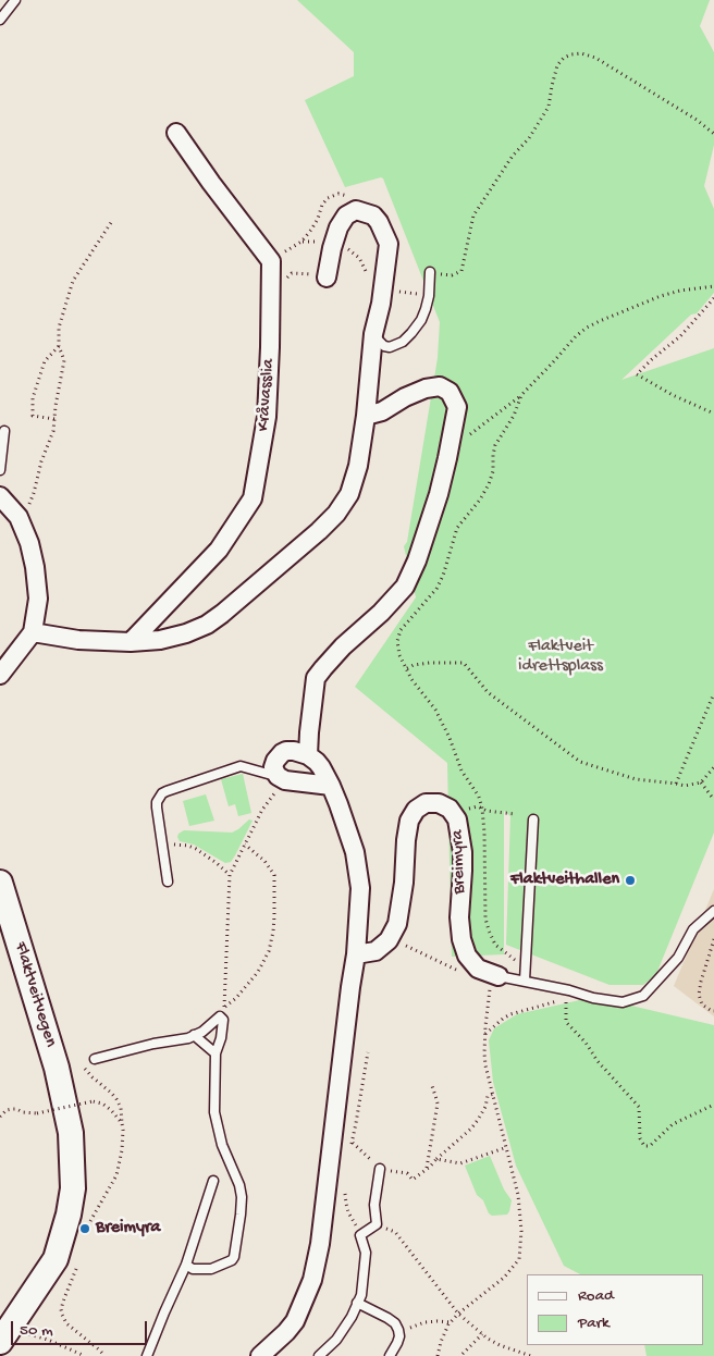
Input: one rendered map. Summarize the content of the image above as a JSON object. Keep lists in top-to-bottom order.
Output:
{
  "streets": {
    "main road": ["Flaktveitvegen"],
    "street": ["Kråvasslia", "Breimyra"]
  },
  "parks": ["Flaktveit idrettsplass"],
  "places": ["Flaktveithallen", "Breimyra"],
  "legend": ["Road", "Park"],
  "scale_bar": "50 m"
}
